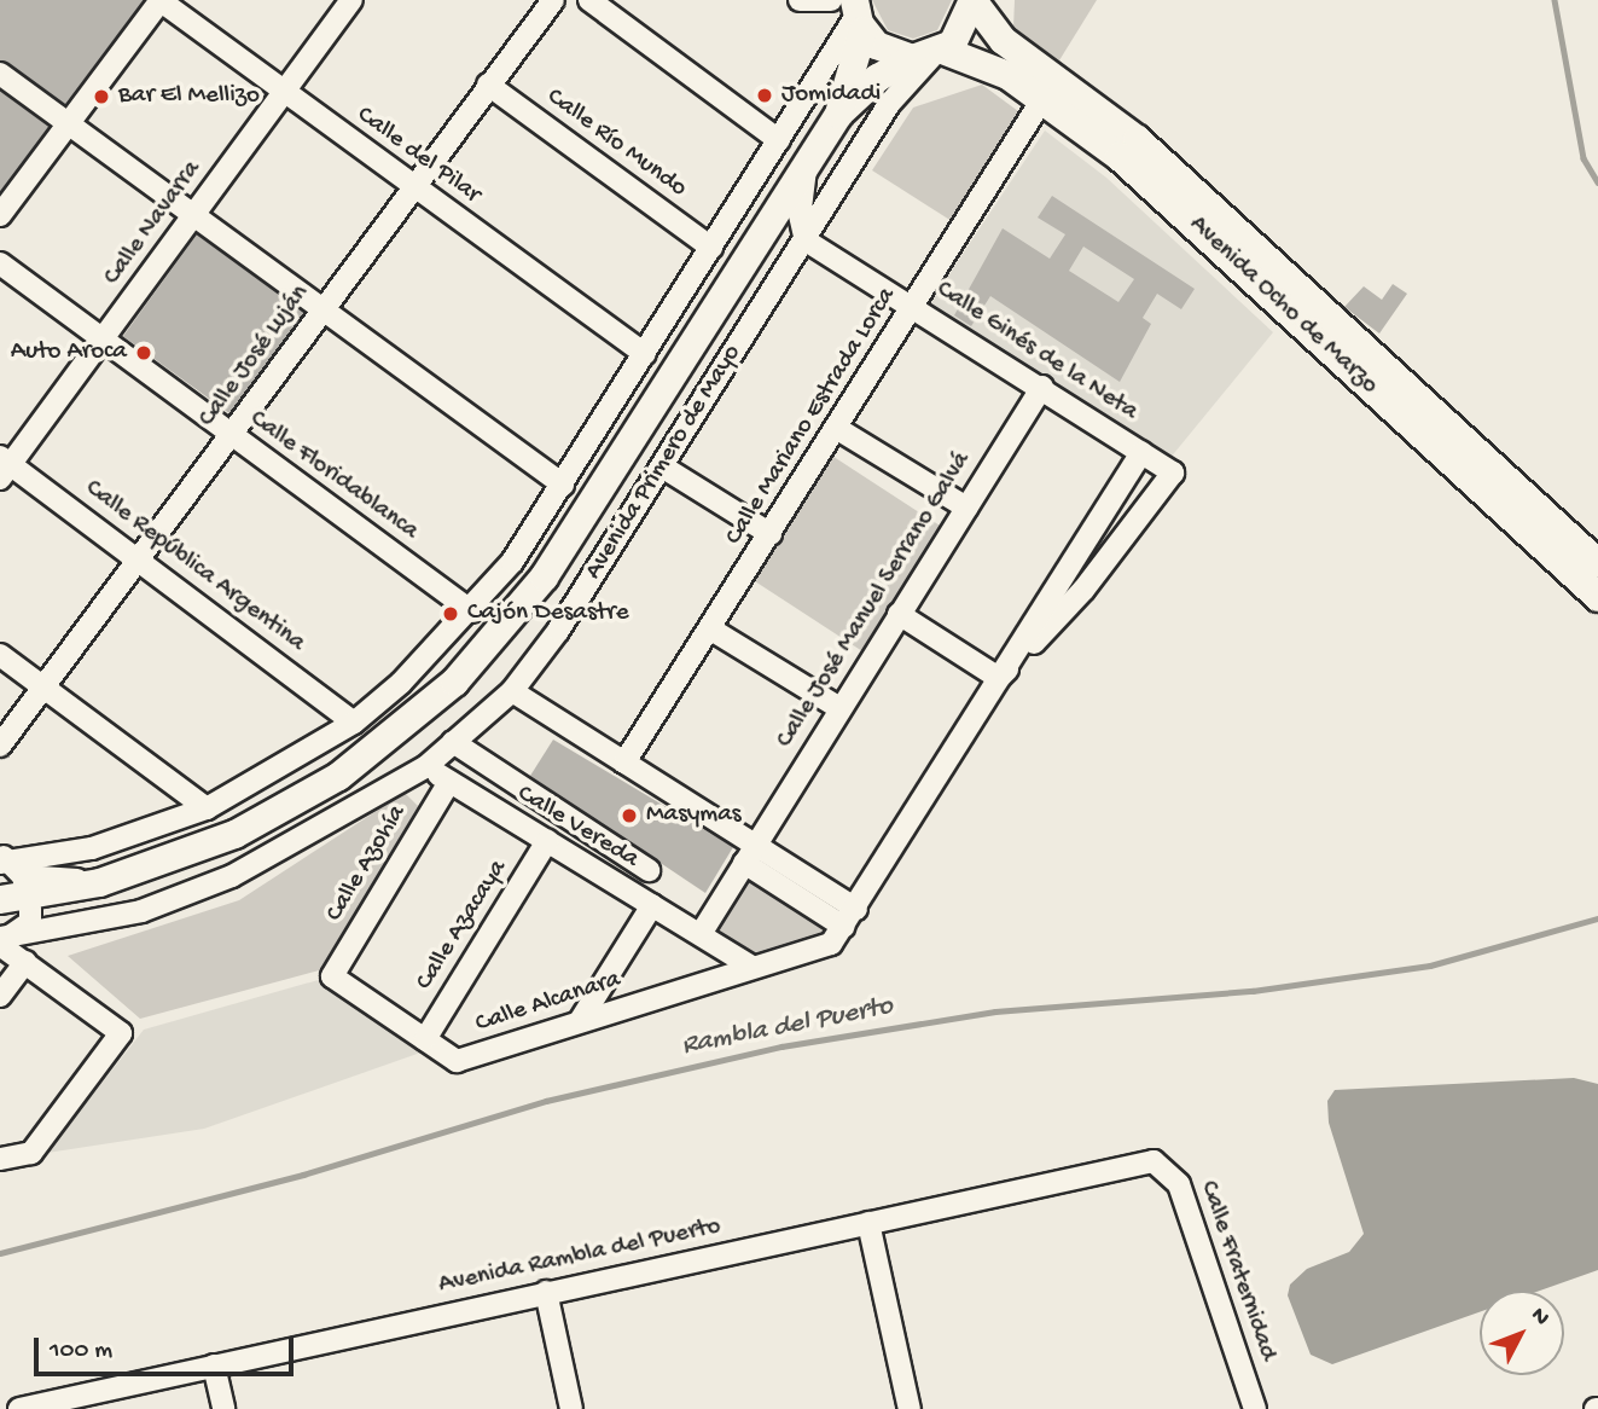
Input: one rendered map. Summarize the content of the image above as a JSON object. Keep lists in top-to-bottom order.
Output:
{
  "streets": {
    "main road": ["Avenida Ocho de Marzo", "Avenida Primero de Mayo"],
    "street": [
      "Calle Río Mundo",
      "Calle del Pilar",
      "Calle Navarra",
      "Calle Ginés de la Neta",
      "Calle José Luján",
      "Calle Mariano Estrada Lorca",
      "Calle Floridablanca",
      "Calle República Argentina",
      "Calle José Manuel Serrano Galvá",
      "Calle Vereda",
      "Calle Azohía",
      "Calle Azacaya",
      "Calle Alcanara",
      "Avenida Rambla del Puerto",
      "Calle Fraternidad"
    ]
  },
  "crossings": [
    ["Calle Río Mundo", "Calle José Luján"],
    ["Calle Río Mundo", "Avenida Primero de Mayo"],
    ["Calle del Pilar", "Calle Navarra"],
    ["Calle del Pilar", "Calle José Luján"],
    ["Calle del Pilar", "Avenida Primero de Mayo"],
    ["Calle Navarra", "Calle Floridablanca"],
    ["Calle Navarra", "Calle República Argentina"],
    ["Avenida Ocho de Marzo", "Calle Mariano Estrada Lorca"],
    ["Avenida Ocho de Marzo", "Avenida Primero de Mayo"],
    ["Calle Ginés de la Neta", "Calle Mariano Estrada Lorca"],
    ["Calle Ginés de la Neta", "Avenida Primero de Mayo"],
    ["Calle Ginés de la Neta", "Calle José Manuel Serrano Galvá"],
    ["Calle José Luján", "Calle Floridablanca"],
    ["Calle José Luján", "Calle República Argentina"],
    ["Avenida Primero de Mayo", "Calle Floridablanca"],
    ["Avenida Primero de Mayo", "Calle República Argentina"],
    ["Avenida Primero de Mayo", "Calle Vereda"],
    ["Calle José Manuel Serrano Galvá", "Calle Vereda"],
    ["Calle Vereda", "Calle Azohía"],
    ["Calle Vereda", "Calle Azacaya"],
    ["Calle Vereda", "Calle Alcanara"],
    ["Calle Azohía", "Calle Alcanara"],
    ["Calle Azacaya", "Calle Alcanara"],
    ["Avenida Rambla del Puerto", "Calle Fraternidad"]
  ],
  "water": ["Rambla del Puerto"],
  "places": [
    "Jomidadi",
    "Bar El Mellizo",
    "Auto Aroca",
    "Cajón Desastre",
    "Masymas"
  ],
  "scale_bar": "100 m",
  "north": "top right"
}
